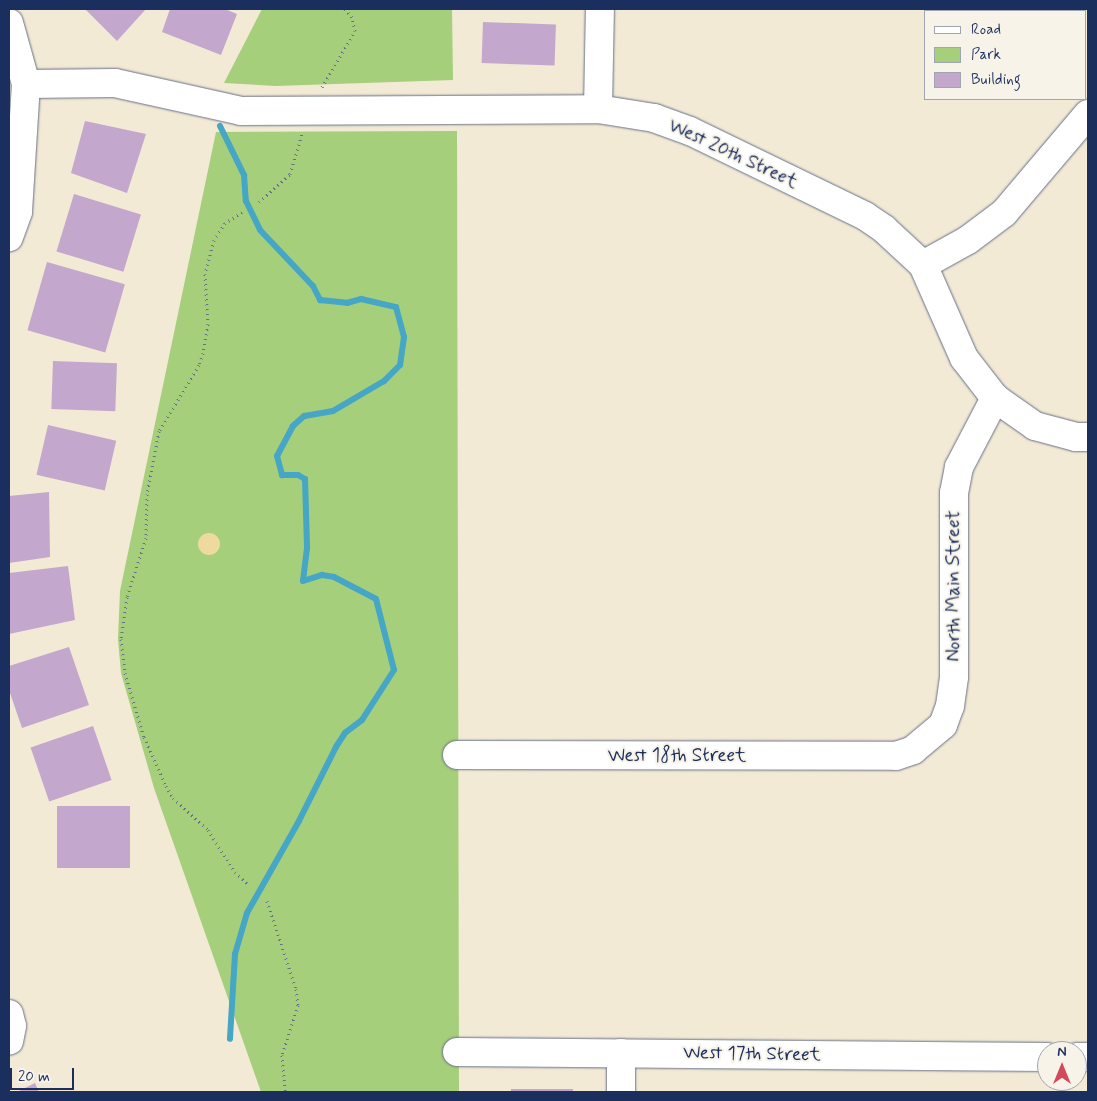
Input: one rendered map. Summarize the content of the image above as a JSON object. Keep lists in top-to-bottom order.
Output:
{
  "streets": {
    "street": [
      "West 20th Street",
      "North Main Street",
      "West 18th Street",
      "West 17th Street"
    ]
  },
  "crossings": [
    ["West 20th Street", "North Main Street"],
    ["North Main Street", "West 18th Street"]
  ],
  "legend": ["Road", "Park", "Building"],
  "scale_bar": "20 m",
  "north": "top"
}
